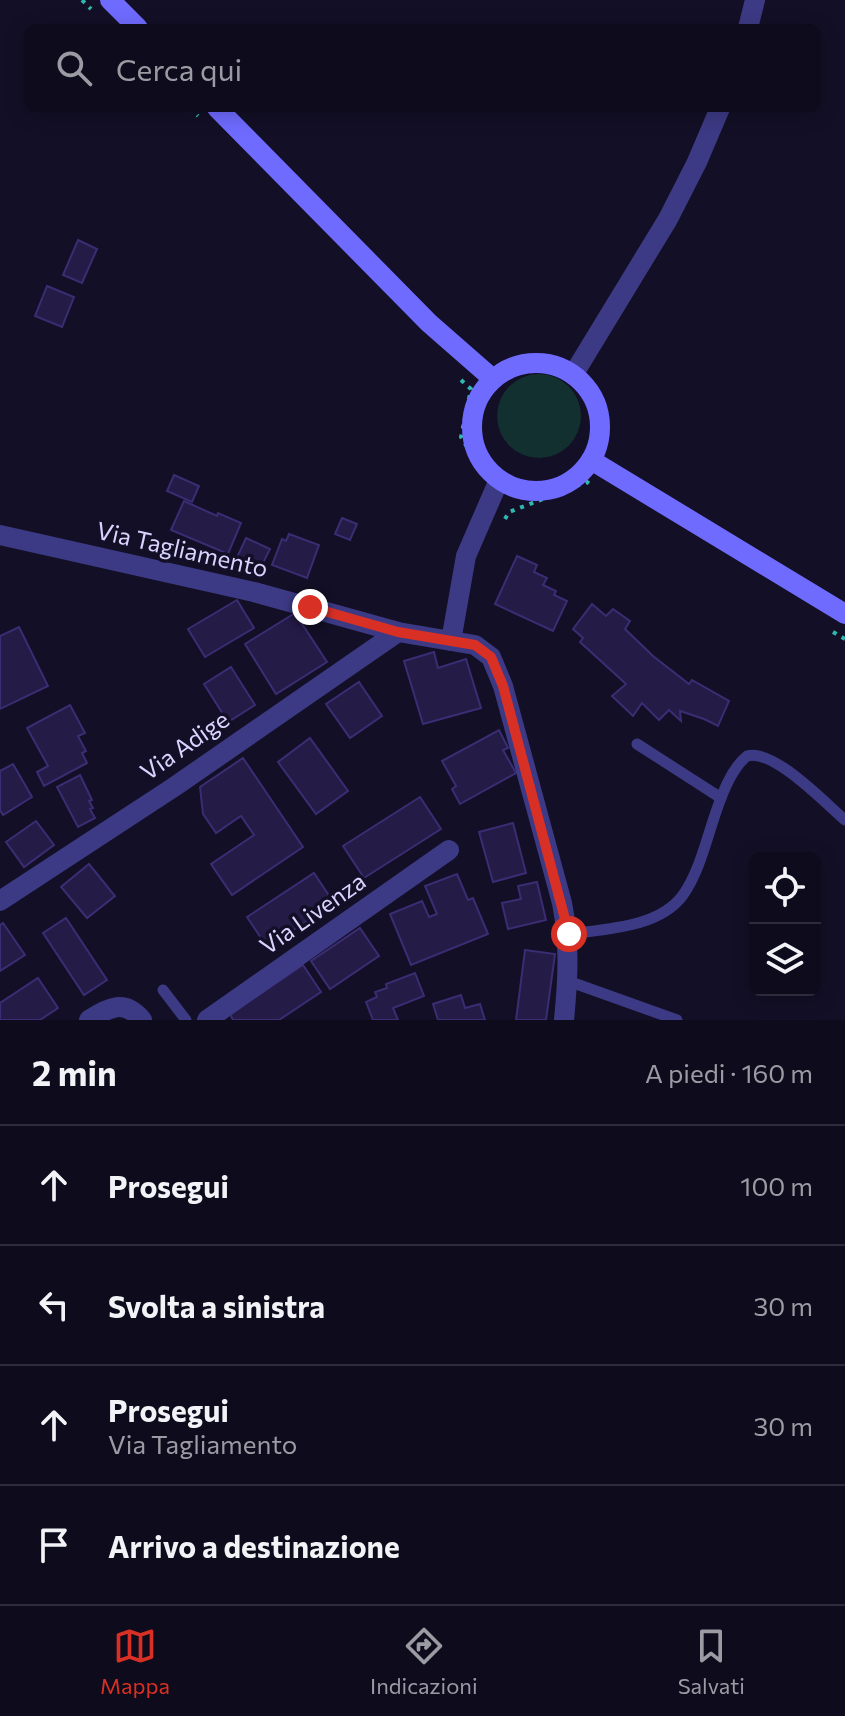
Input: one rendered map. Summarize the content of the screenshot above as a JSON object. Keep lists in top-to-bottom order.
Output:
{
  "streets": {
    "street": ["Via Tagliamento", "Via Adige", "Via Livenza"]
  },
  "crossings": [
    ["Via Tagliamento", "Via Adige"]
  ],
  "page": {
    "search": "Cerca qui",
    "heading": ["2 min", "A piedi · 160 m"],
    "list": [
      ["Prosegui", "100 m"],
      ["Svolta a sinistra", "30 m"],
      ["Prosegui", "Via Tagliamento", "30 m"],
      "Arrivo a destinazione"
    ],
    "nav": ["Mappa", "Indicazioni", "Salvati"]
  }
}
